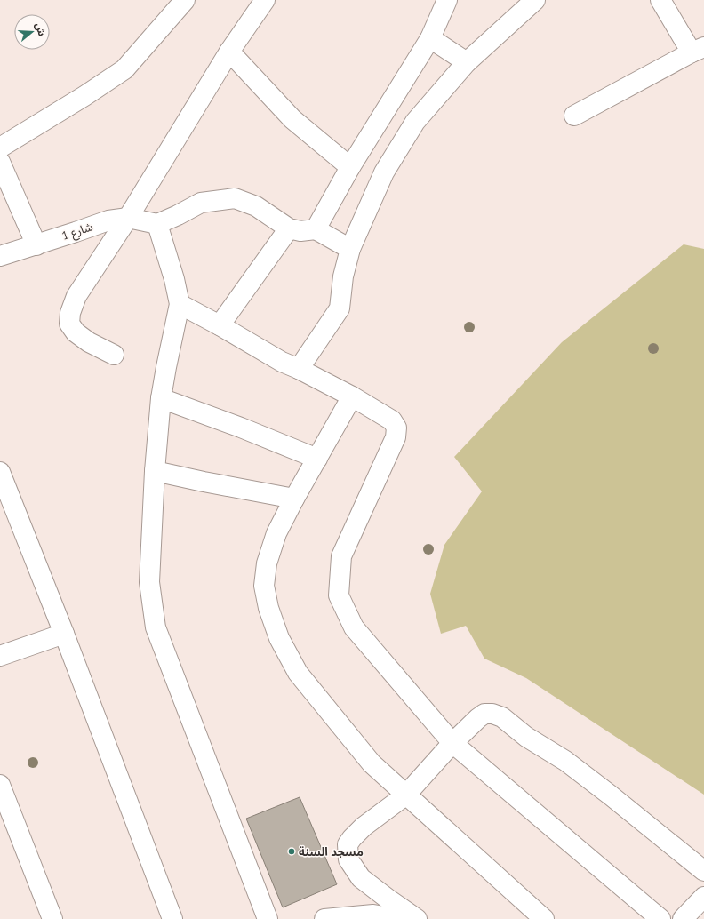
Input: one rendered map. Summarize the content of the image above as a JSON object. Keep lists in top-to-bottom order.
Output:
{
  "streets": {
    "street": ["شارع 1"]
  },
  "places": ["مسجد السنة"],
  "north": "right"
}
